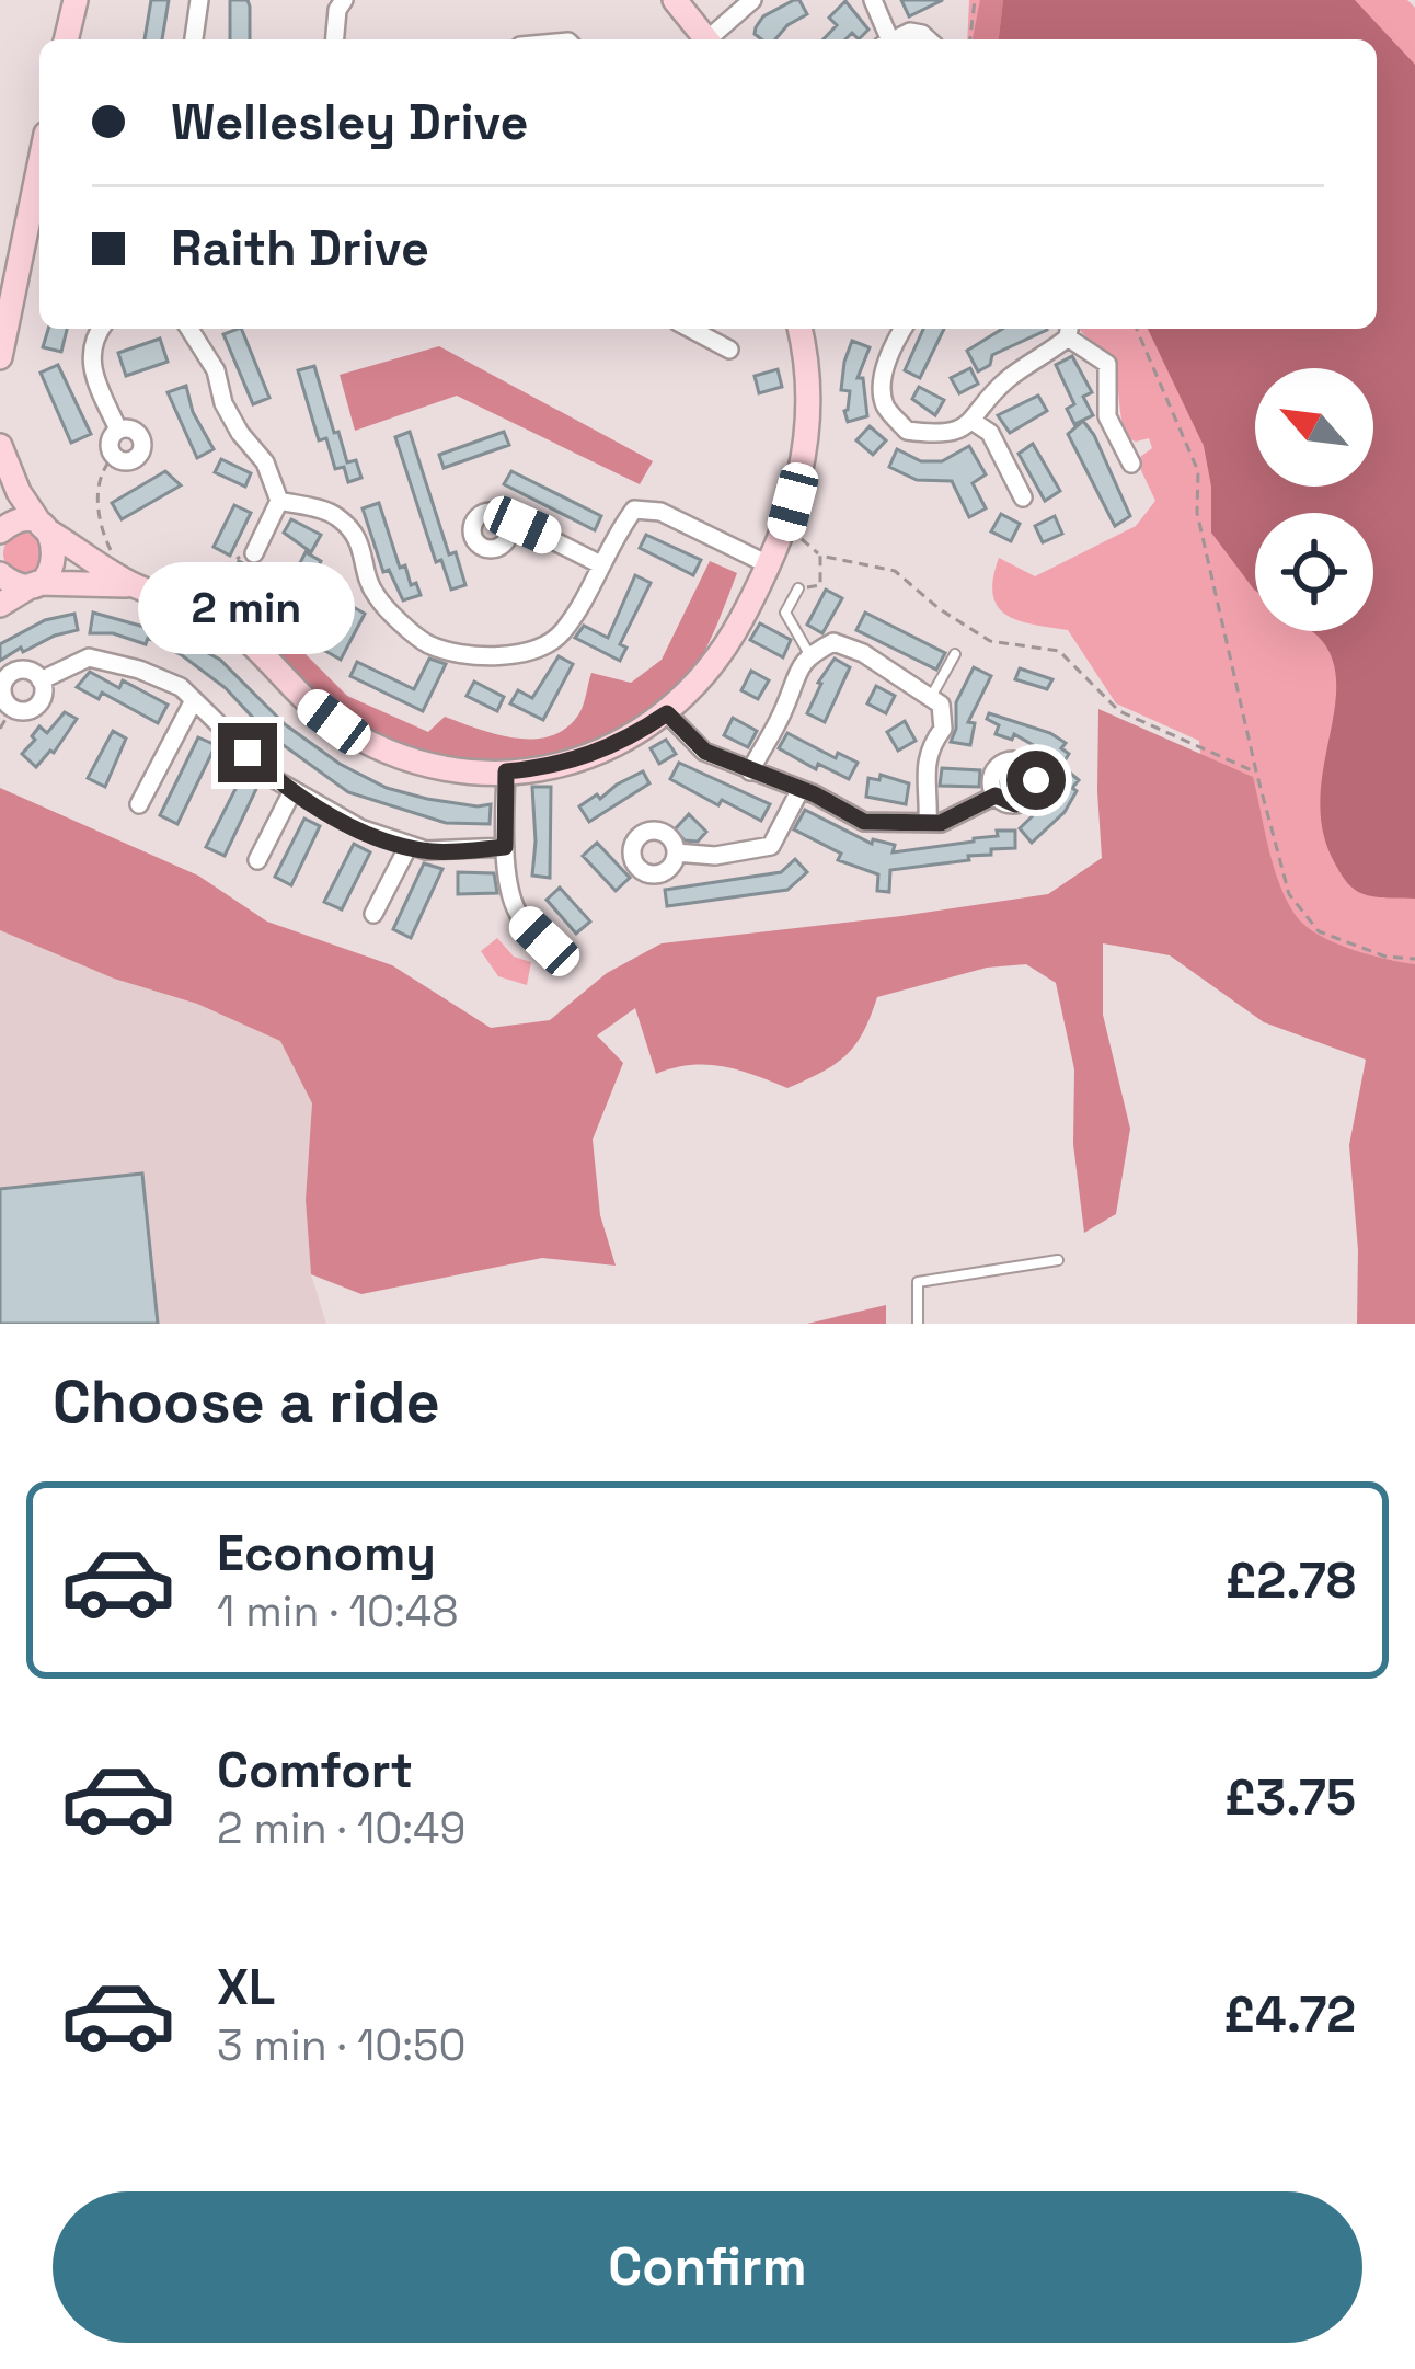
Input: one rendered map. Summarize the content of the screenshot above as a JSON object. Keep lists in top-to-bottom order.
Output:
{
  "north": "top left",
  "page": {
    "banner": ["Wellesley Drive", "Raith Drive"],
    "bubble": "2 min",
    "heading": "Choose a ride",
    "list": [
      {
        "name": "Economy",
        "note": "1 min · 10:48",
        "value": "£2.78"
      },
      {
        "name": "Comfort",
        "note": "2 min · 10:49",
        "value": "£3.75"
      },
      {
        "name": "XL",
        "note": "3 min · 10:50",
        "value": "£4.72"
      }
    ],
    "buttons": "Confirm"
  }
}
